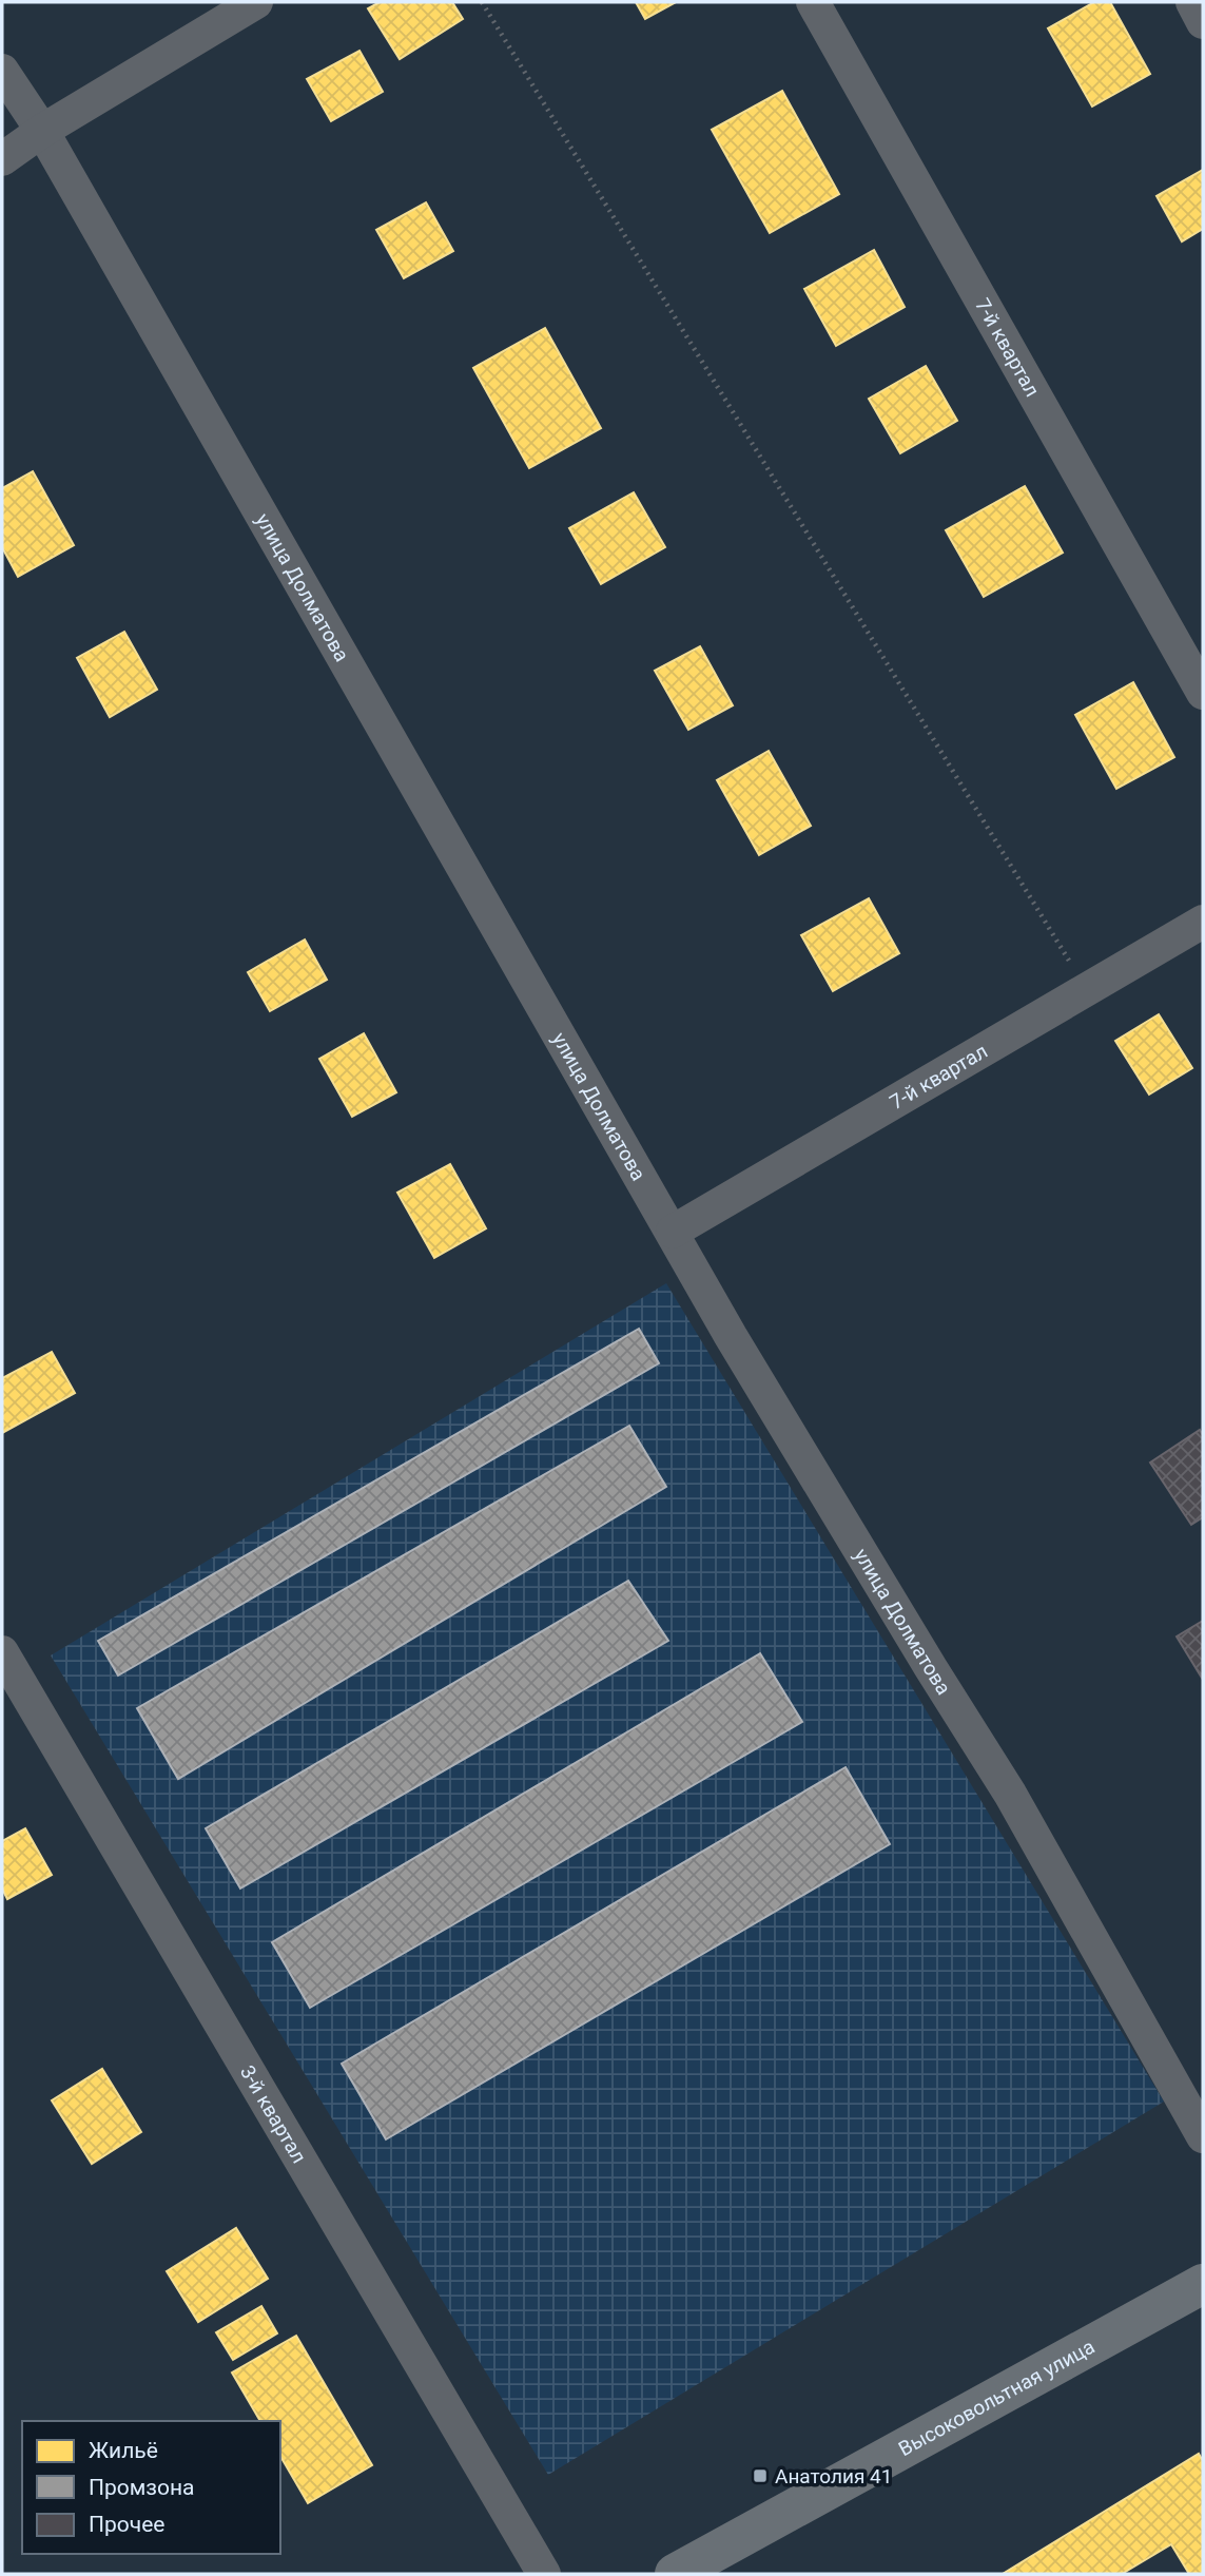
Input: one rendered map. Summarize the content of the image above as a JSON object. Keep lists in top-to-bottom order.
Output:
{
  "streets": {
    "street": [
      "7-й квартал",
      "улица Долматова",
      "3-й квартал",
      "Высоковольтная улица"
    ]
  },
  "crossings": [
    ["7-й квартал", "улица Долматова"]
  ],
  "places": {
    "transit": ["Анатолия 41"]
  },
  "legend": ["Жильё", "Промзона", "Прочее"]
}
